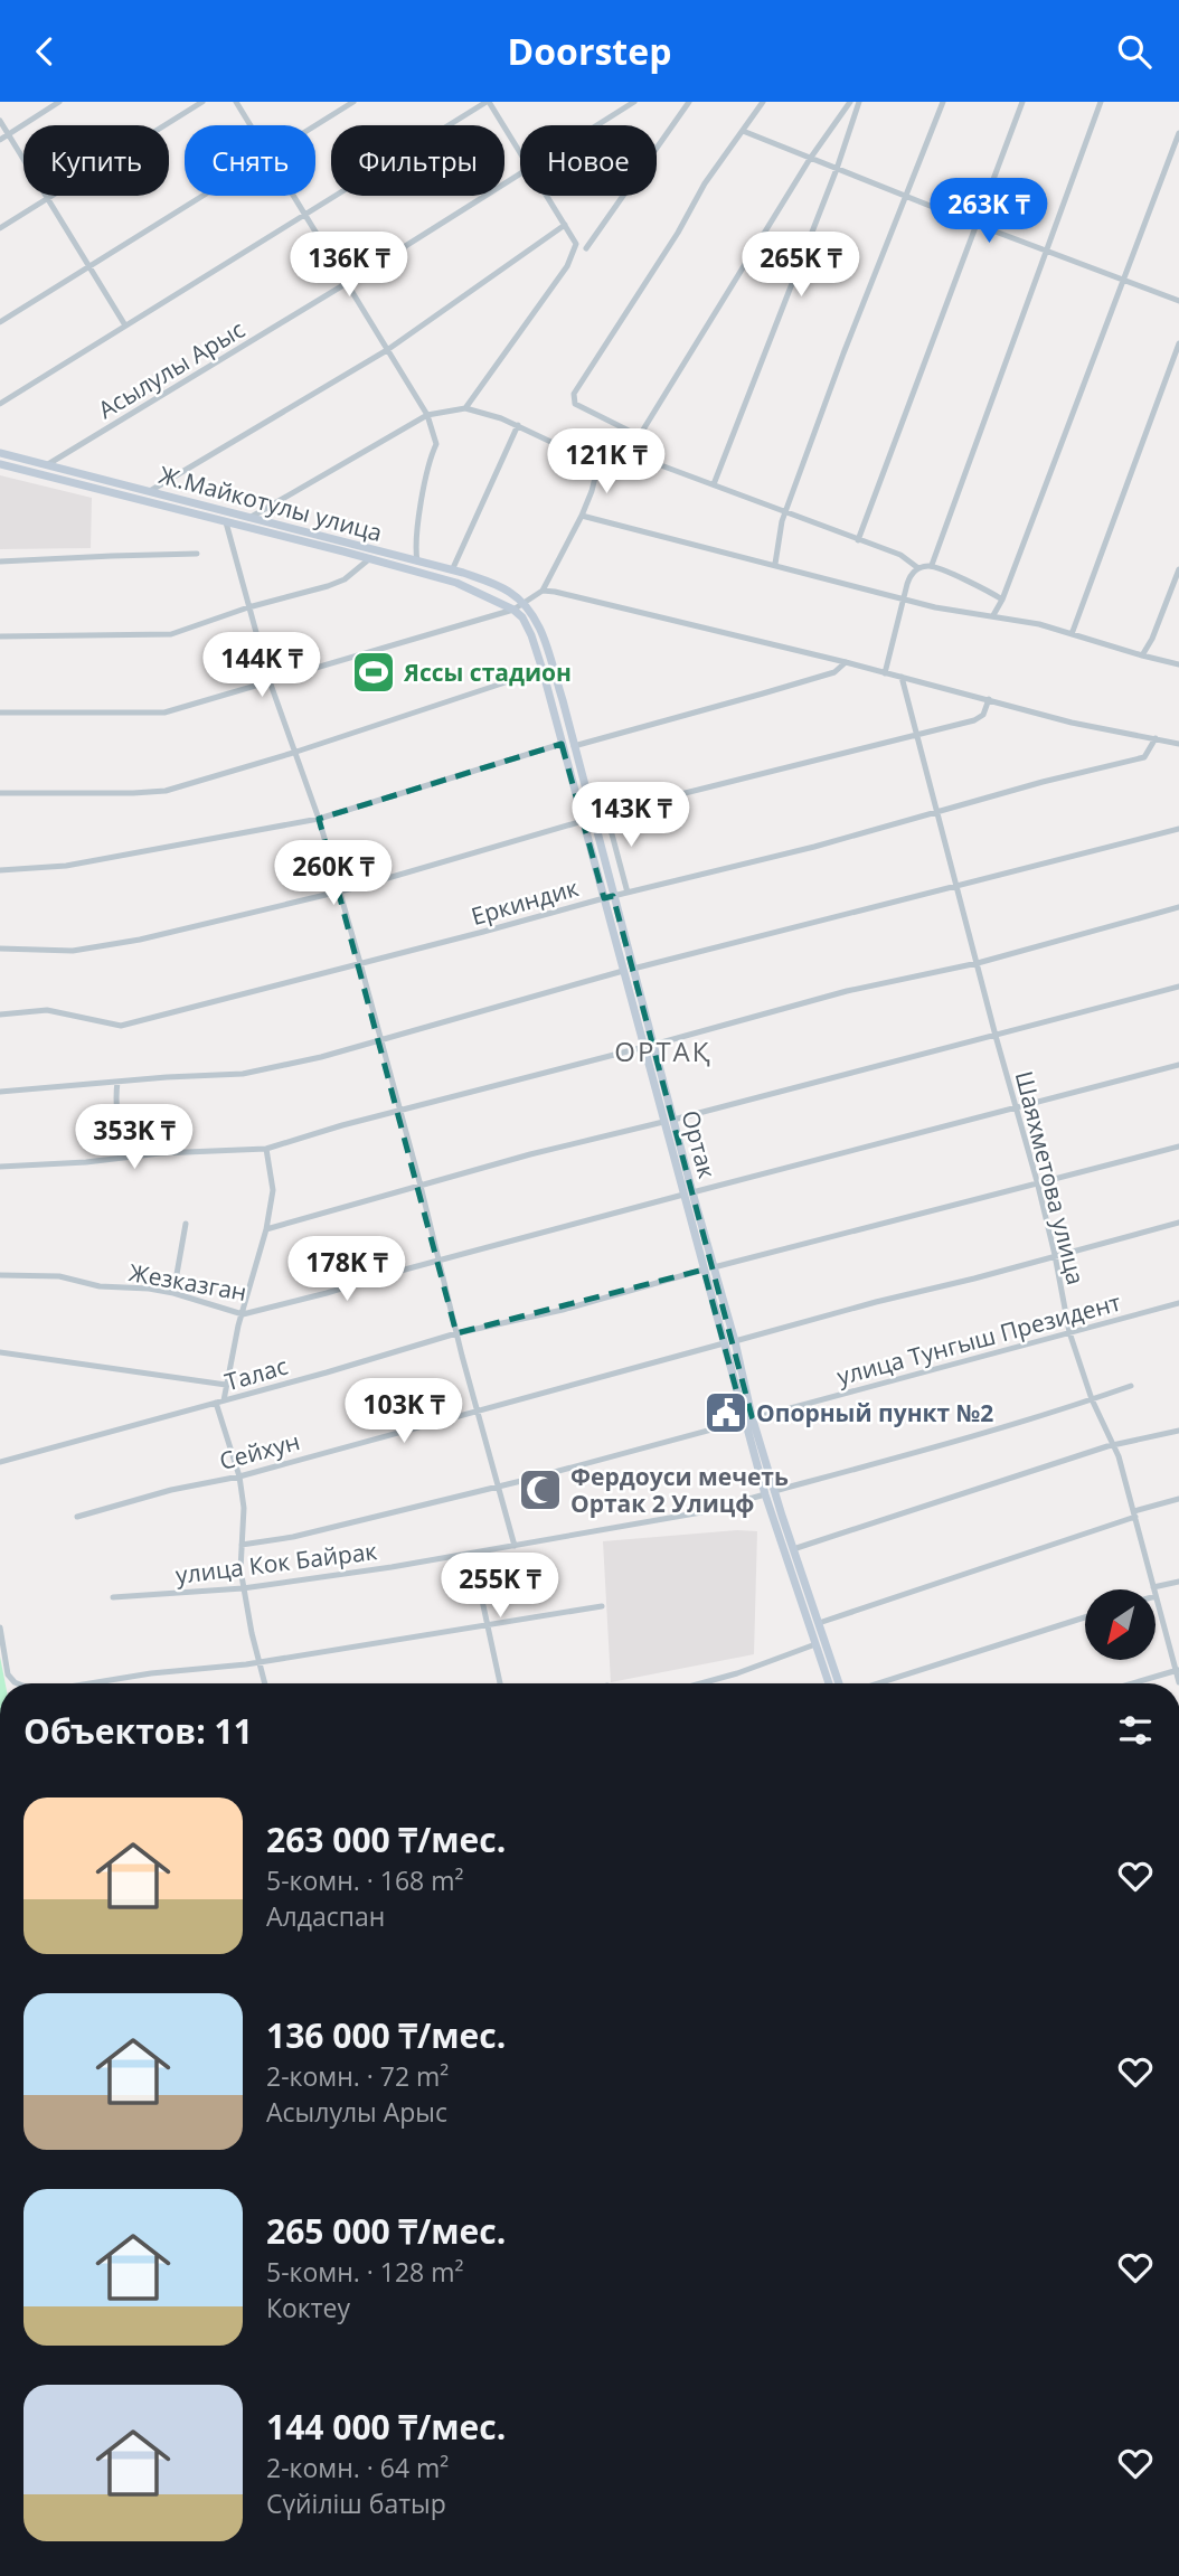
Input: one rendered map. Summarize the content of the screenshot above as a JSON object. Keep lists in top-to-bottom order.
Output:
{
  "streets": {
    "street": [
      "Асылулы Арыс",
      "Ж.Майкотулы улица",
      "Еркиндик",
      "Ортак",
      "Шаяхметова улица",
      "Жезказган",
      "улица Тунгыш Президент",
      "Талас",
      "Сейхун",
      "улица Кок Байрак"
    ]
  },
  "crossings": [
    ["Асылулы Арыс", "Ж.Майкотулы улица"],
    ["Ж.Майкотулы улица", "Ортак"],
    ["Еркиндик", "Ортак"],
    ["Еркиндик", "Шаяхметова улица"],
    ["Ортак", "Жезказган"],
    ["Ортак", "улица Тунгыш Президент"],
    ["Ортак", "Талас"],
    ["Ортак", "Сейхун"],
    ["Ортак", "улица Кок Байрак"],
    ["Шаяхметова улица", "Жезказган"],
    ["Шаяхметова улица", "улица Тунгыш Президент"],
    ["Шаяхметова улица", "Талас"],
    ["Шаяхметова улица", "улица Кок Байрак"]
  ],
  "districts": ["ОРТАҚ"],
  "places": {
    "sports": ["Яссы стадион"],
    "public building": ["Опорный пункт №2"],
    "mosque": ["Фердоуси мечеть Ортак 2 Улицф"]
  },
  "north": "bottom left",
  "page": {
    "header": "Doorstep",
    "chip": [
      "Купить",
      "Снять",
      "Фильтры",
      "Новое"
    ],
    "price": [
      "263K ₸",
      "136K ₸",
      "265K ₸",
      "121K ₸",
      "144K ₸",
      "143K ₸",
      "260K ₸",
      "353K ₸",
      "178K ₸",
      "103K ₸",
      "255K ₸"
    ],
    "heading": "Объектов: 11",
    "list": [
      {
        "name": "263 000 ₸/мес.",
        "note": "5-комн. · 168 m² · Алдаспан"
      },
      {
        "name": "136 000 ₸/мес.",
        "note": "2-комн. · 72 m² · Асылулы Арыс"
      },
      {
        "name": "265 000 ₸/мес.",
        "note": "5-комн. · 128 m² · Коктеу"
      },
      {
        "name": "144 000 ₸/мес.",
        "note": "2-комн. · 64 m² · Сүйіліш батыр"
      }
    ]
  }
}
